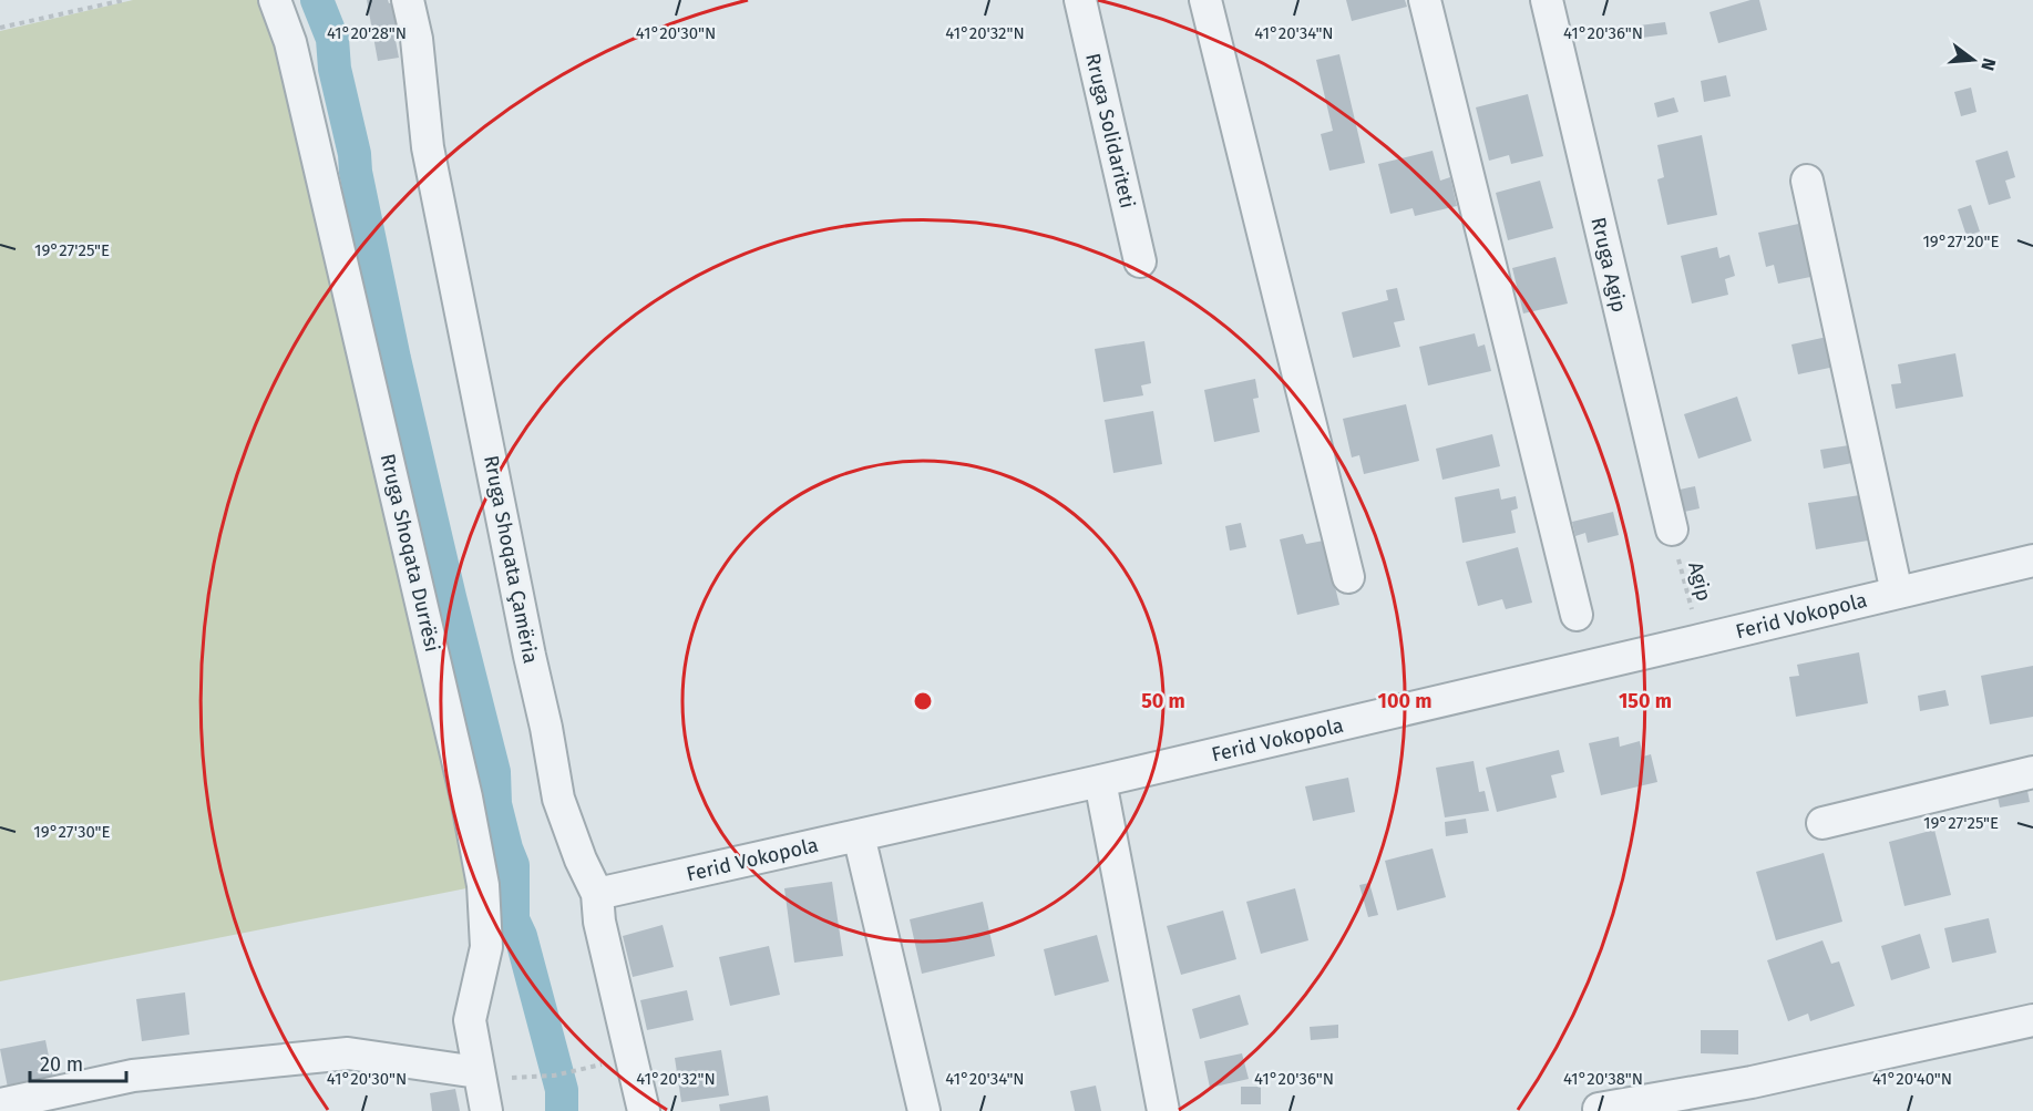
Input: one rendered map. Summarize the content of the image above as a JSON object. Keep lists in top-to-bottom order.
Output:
{
  "streets": {
    "street": [
      "Rruga Solidariteti",
      "Rruga Agip",
      "Rruga Shoqata Durrësi",
      "Rruga Shoqata Çamëria",
      "Ferid Vokopola"
    ],
    "path": ["Agip"]
  },
  "crossings": [
    ["Rruga Agip", "Agip"],
    ["Rruga Shoqata Çamëria", "Ferid Vokopola"],
    ["Agip", "Ferid Vokopola"]
  ],
  "scale_bar": "20 m",
  "north": "right",
  "coordinates": [
    "41°20'28\"N",
    "41°20'30\"N",
    "41°20'32\"N",
    "41°20'34\"N",
    "41°20'36\"N",
    "19°27'20\"E",
    "19°27'25\"E",
    "19°27'30\"E",
    "41°20'38\"N",
    "41°20'40\"N"
  ],
  "rings": ["50 m", "100 m", "150 m"]
}
